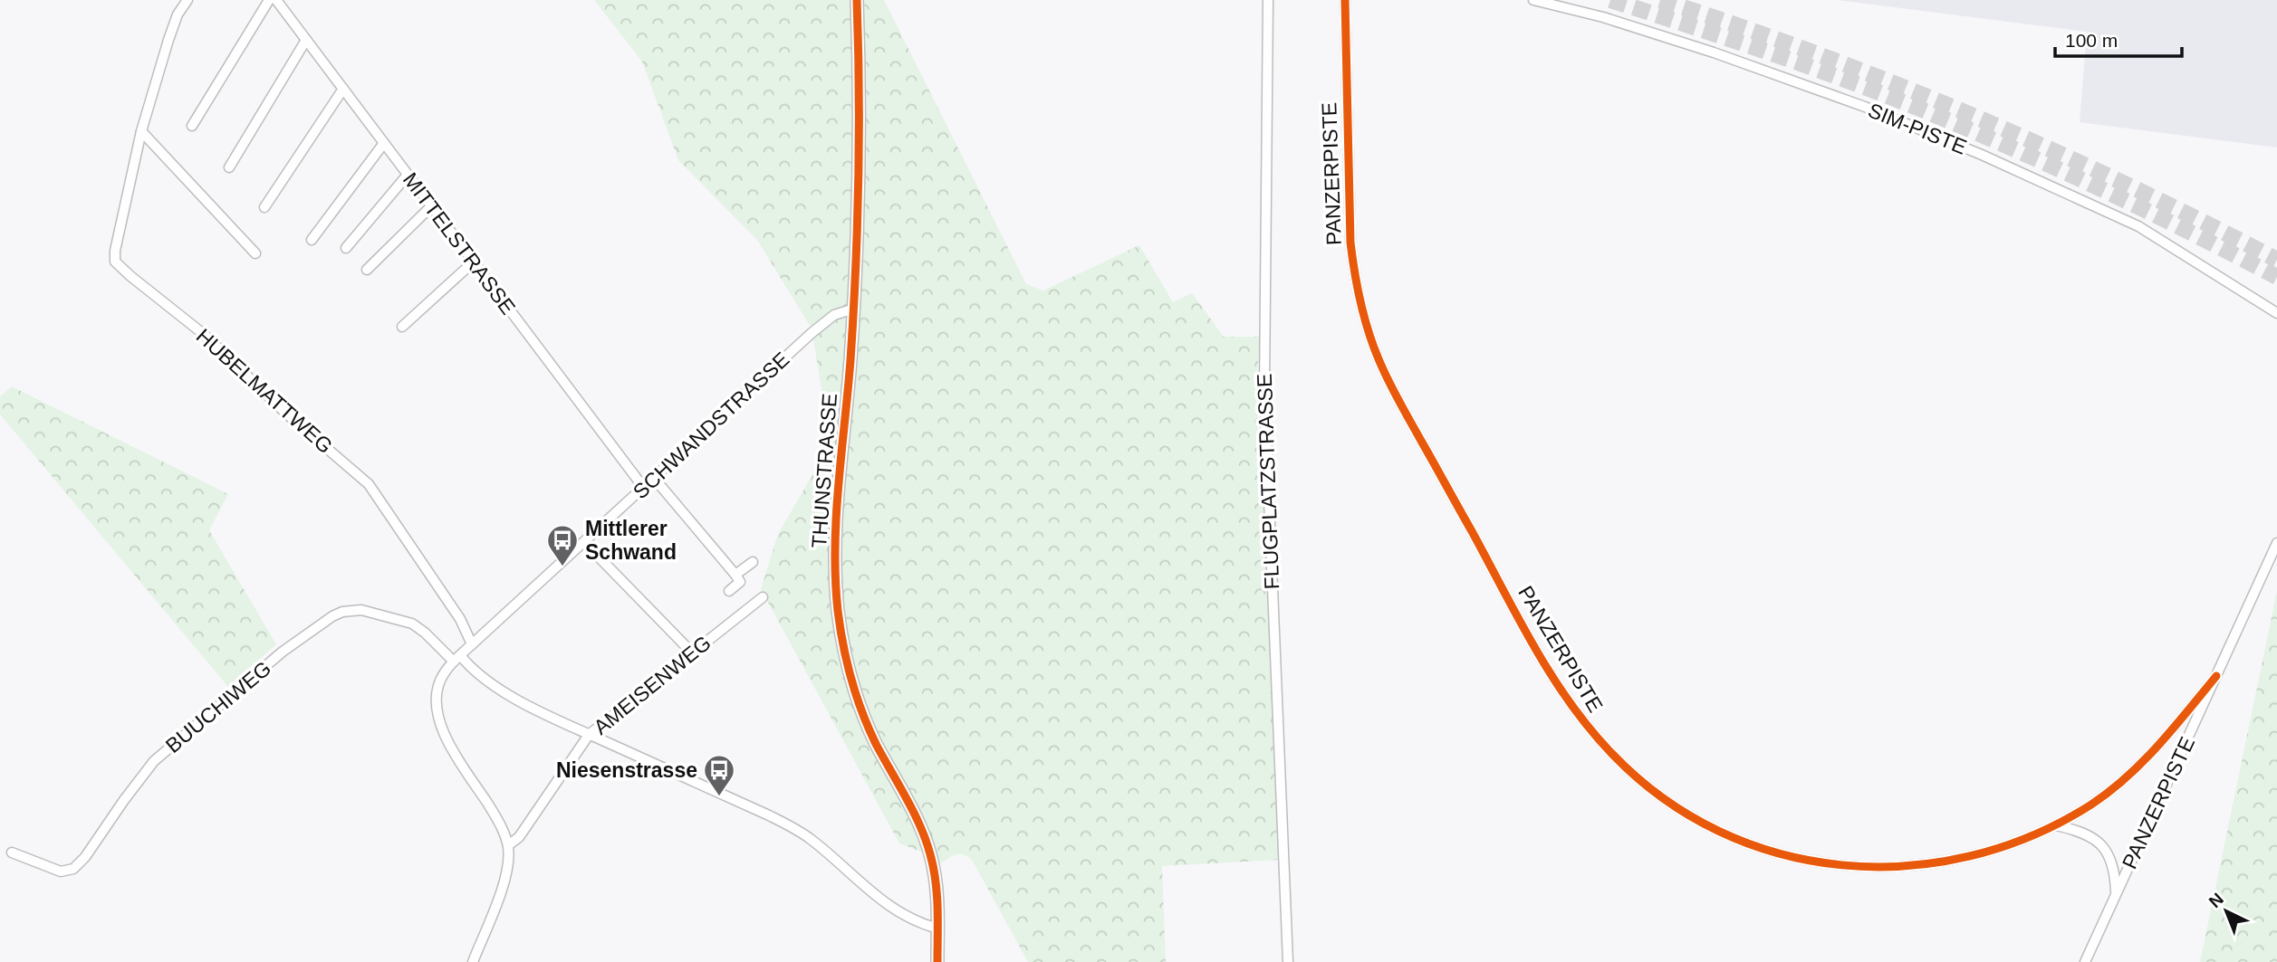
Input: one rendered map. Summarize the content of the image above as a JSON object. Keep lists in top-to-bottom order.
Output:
{
  "streets": {
    "street": [
      "SIM-PISTE",
      "PANZERPISTE",
      "MITTELSTRASSE",
      "HUBELMATTWEG",
      "SCHWANDSTRASSE",
      "THUNSTRASSE",
      "FLUGPLATZSTRASSE",
      "AMEISENWEG",
      "BUUCHIWEG"
    ]
  },
  "crossings": [
    ["MITTELSTRASSE", "SCHWANDSTRASSE"],
    ["HUBELMATTWEG", "SCHWANDSTRASSE"],
    ["SCHWANDSTRASSE", "THUNSTRASSE"],
    ["SCHWANDSTRASSE", "AMEISENWEG"],
    ["SCHWANDSTRASSE", "BUUCHIWEG"]
  ],
  "places": {
    "bus stop": ["Mittlerer Schwand", "Niesenstrasse"]
  },
  "scale_bar": "100 m",
  "north": "top left"
}
